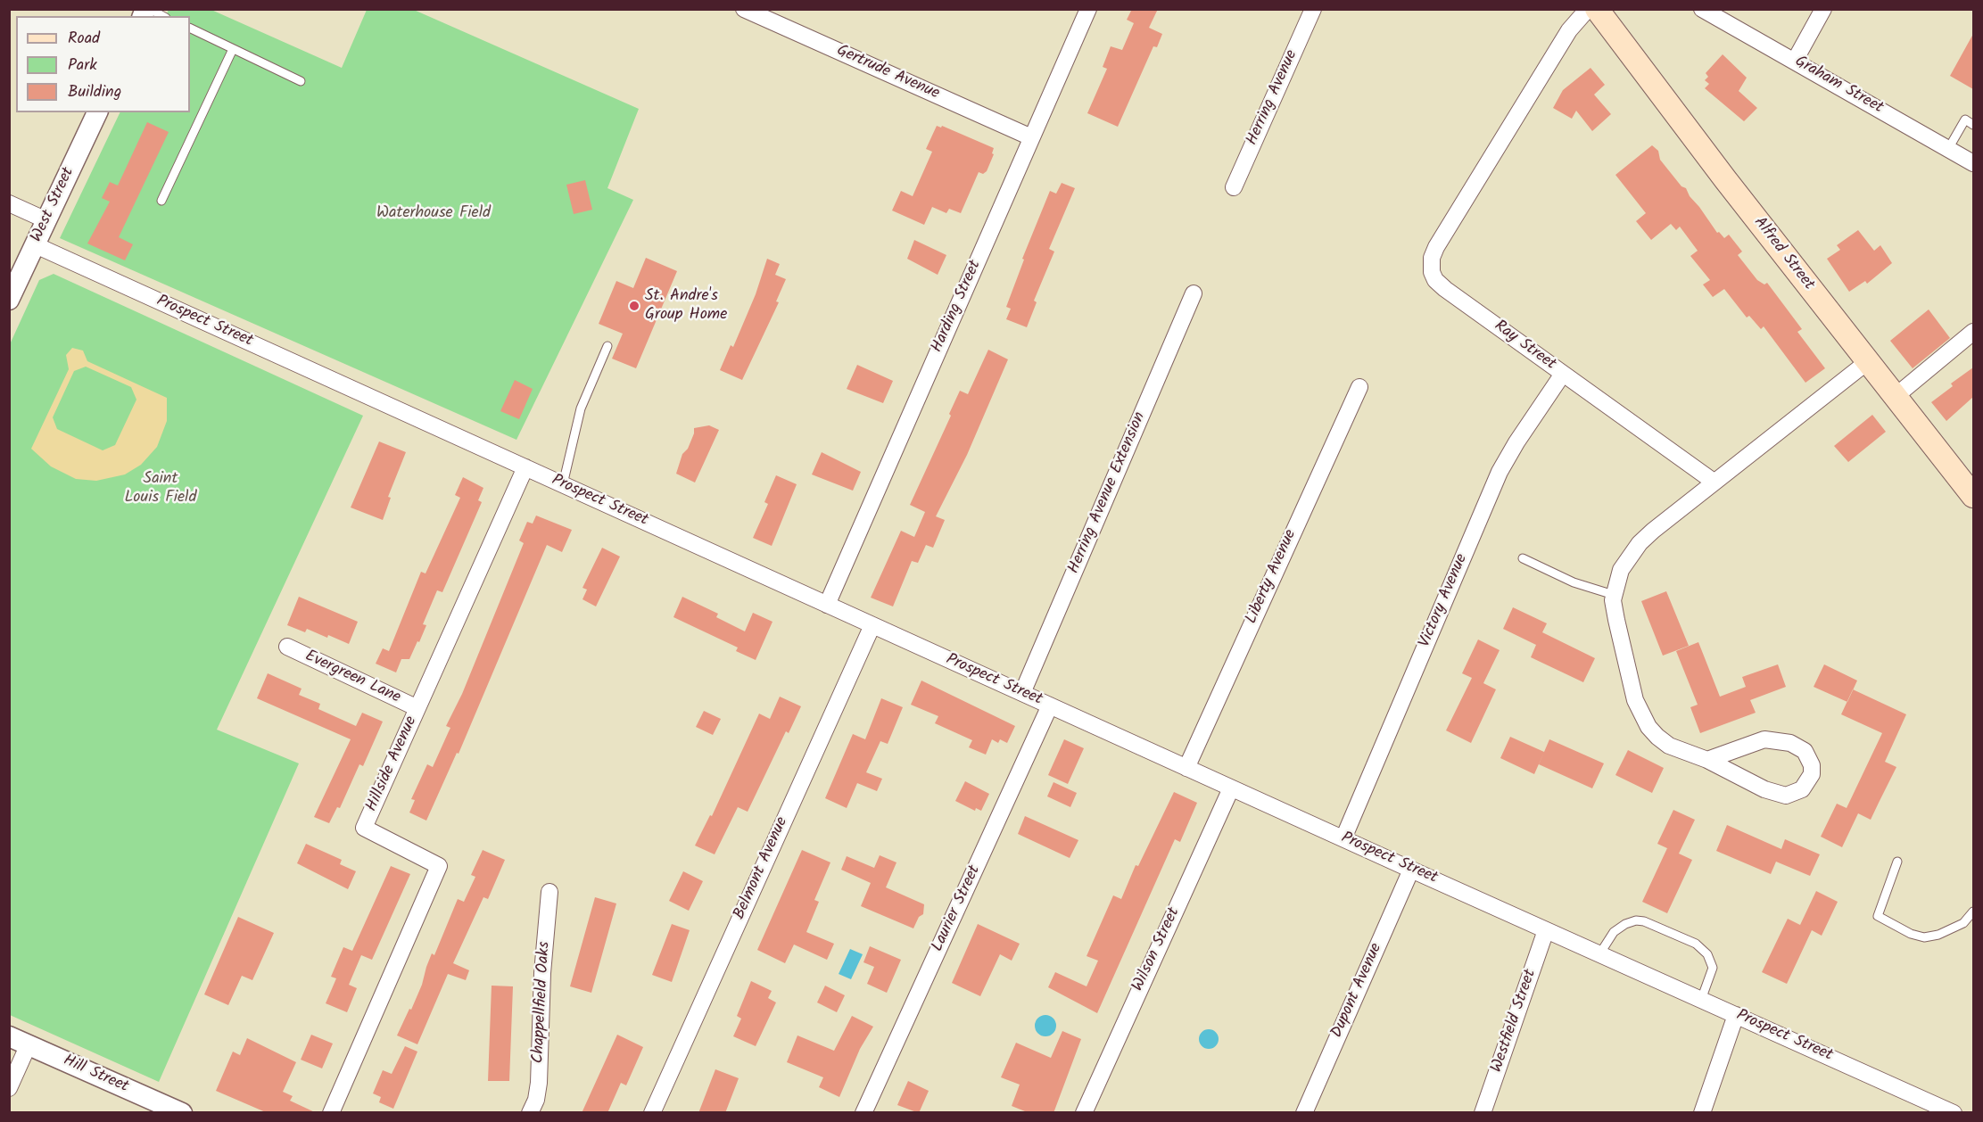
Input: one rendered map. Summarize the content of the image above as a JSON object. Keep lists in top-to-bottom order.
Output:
{
  "streets": {
    "main road": ["Alfred Street"],
    "street": [
      "Gertrude Avenue",
      "Graham Street",
      "Herring Avenue",
      "West Street",
      "Harding Street",
      "Prospect Street",
      "Ray Street",
      "Herring Avenue Extension",
      "Liberty Avenue",
      "Victory Avenue",
      "Evergreen Lane",
      "Hillside Avenue",
      "Belmont Avenue",
      "Laurier Street",
      "Wilson Street",
      "Dupont Avenue",
      "Chappellfield Oaks",
      "Westfield Street",
      "Hill Street"
    ]
  },
  "crossings": [
    ["Gertrude Avenue", "Harding Street"],
    ["West Street", "Prospect Street"],
    ["Harding Street", "Prospect Street"],
    ["Prospect Street", "Herring Avenue Extension"],
    ["Prospect Street", "Liberty Avenue"],
    ["Prospect Street", "Victory Avenue"],
    ["Prospect Street", "Hillside Avenue"],
    ["Prospect Street", "Belmont Avenue"],
    ["Prospect Street", "Laurier Street"],
    ["Prospect Street", "Wilson Street"],
    ["Prospect Street", "Dupont Avenue"],
    ["Prospect Street", "Westfield Street"],
    ["Ray Street", "Victory Avenue"],
    ["Evergreen Lane", "Hillside Avenue"]
  ],
  "parks": ["Waterhouse Field", "Saint Louis Field"],
  "places": ["St. Andre's Group Home"],
  "legend": ["Road", "Park", "Building"]
}
